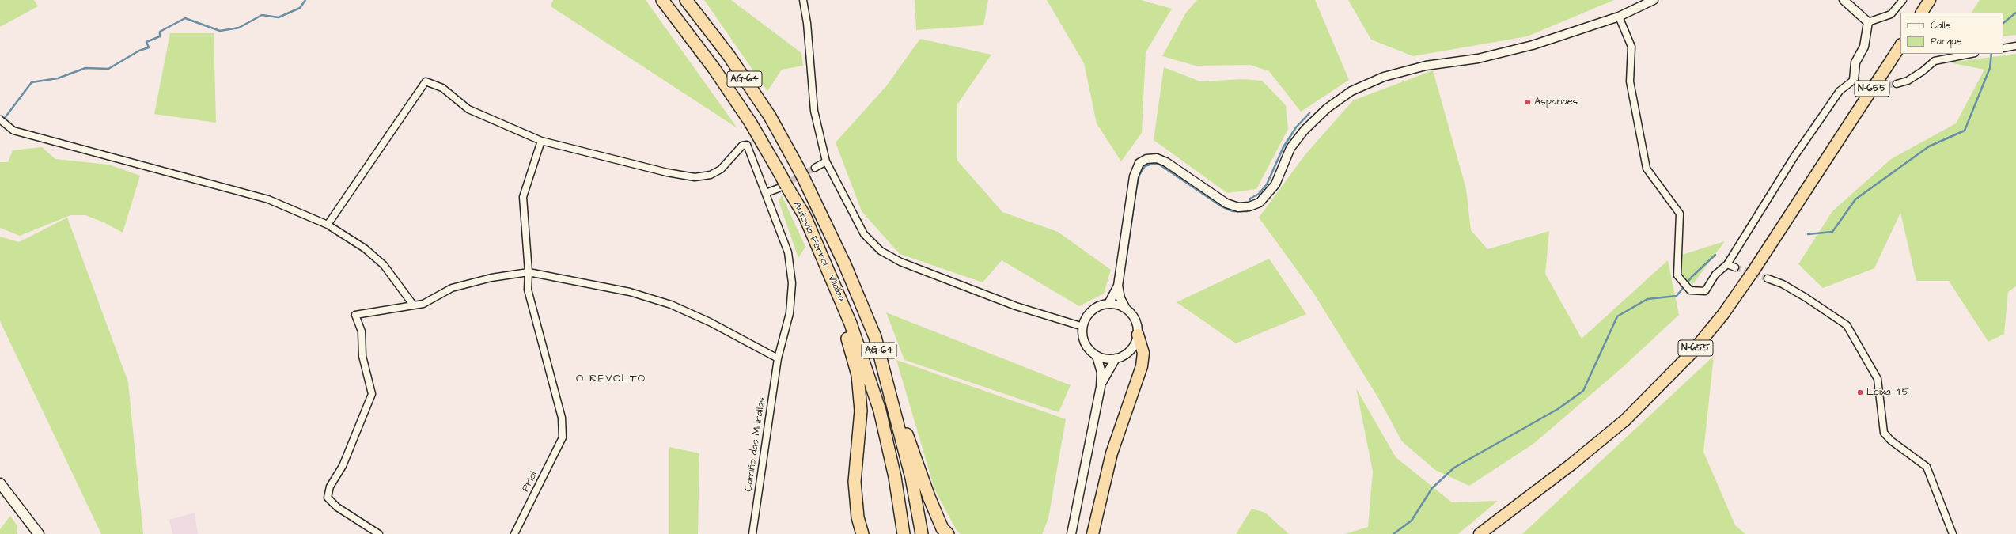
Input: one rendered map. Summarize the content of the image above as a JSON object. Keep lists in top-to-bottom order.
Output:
{
  "streets": {
    "highway": ["AG-64", "N-655", "Autovía Ferrol - Vilalba"],
    "street": ["Camiño das Murallas", "Priol"]
  },
  "districts": ["O REVOLTO"],
  "places": ["Aspanaes", "Leixa 45"],
  "legend": ["Calle", "Parque"]
}
